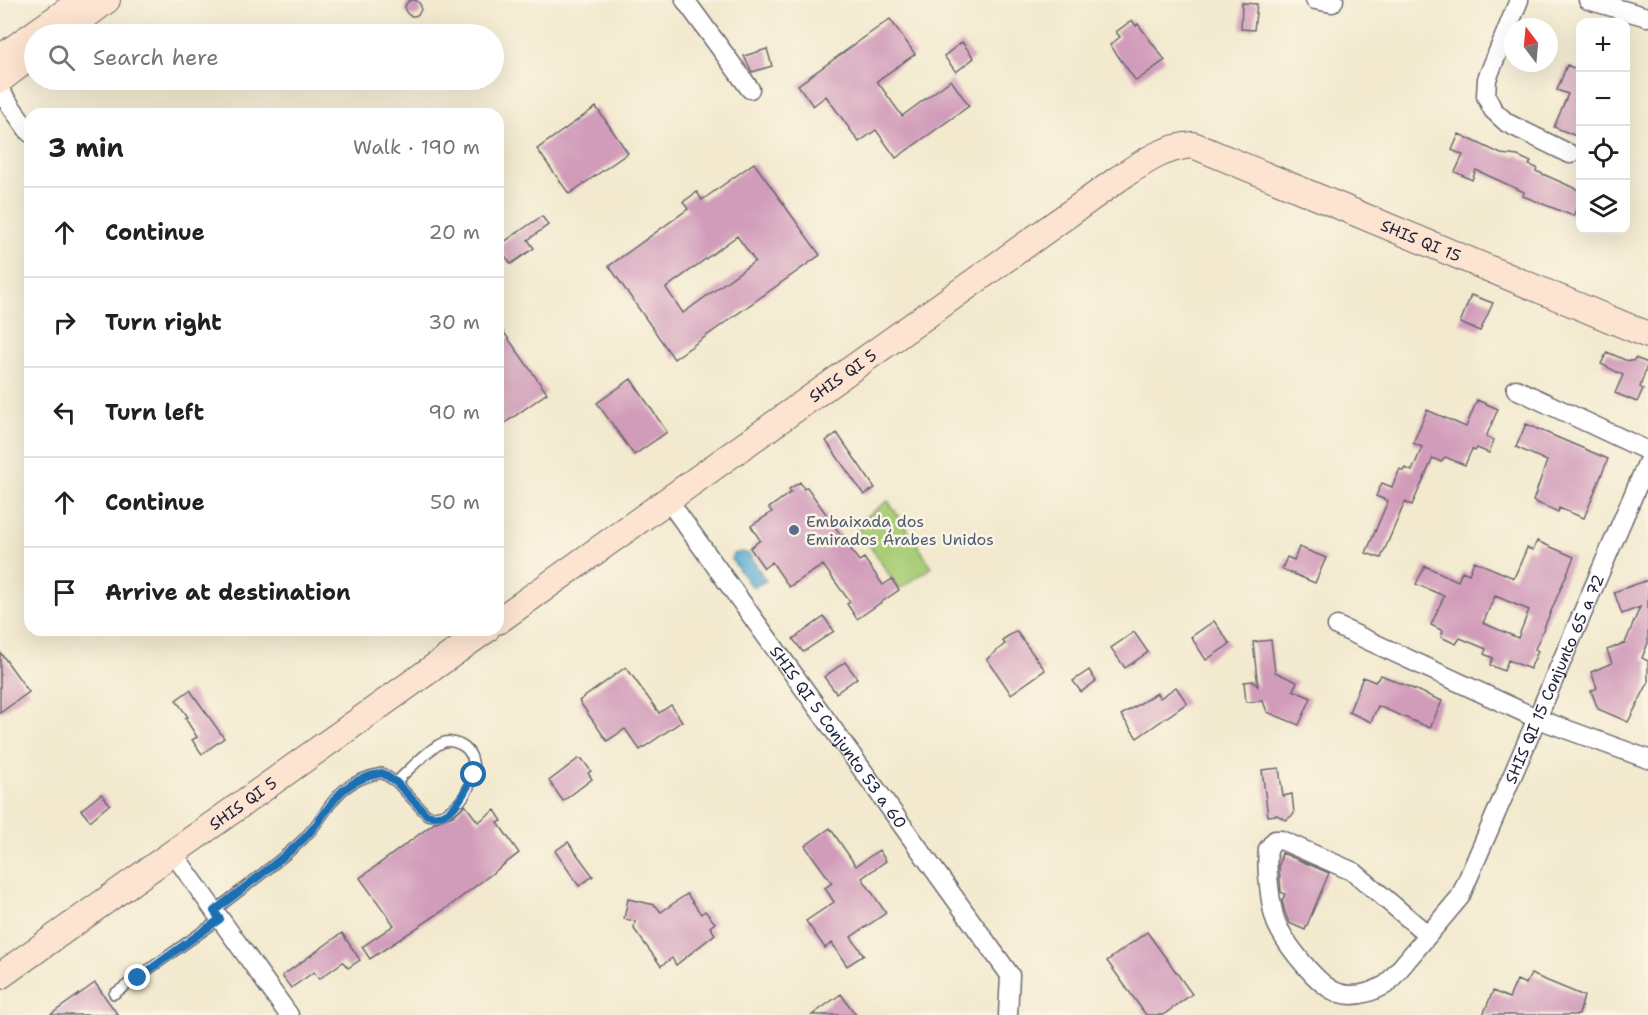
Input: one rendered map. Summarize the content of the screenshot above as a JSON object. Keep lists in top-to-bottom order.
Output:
{
  "streets": {
    "street": [
      "SHIS QI 15",
      "SHIS QI 5",
      "SHIS QI 15 Conjunto 65 a 72",
      "SHIS QI 5 Conjunto 53 a 60"
    ]
  },
  "crossings": [
    ["SHIS QI 15", "SHIS QI 5"],
    ["SHIS QI 5", "SHIS QI 5 Conjunto 53 a 60"]
  ],
  "places": ["Embaixada dos Emirados Árabes Unidos"],
  "north": "top",
  "page": {
    "map_buttons": ["+", "−"],
    "search": "Search here",
    "heading": ["3 min", "Walk · 190 m"],
    "list": [
      ["Continue", "20 m"],
      ["Turn right", "30 m"],
      ["Turn left", "90 m"],
      ["Continue", "50 m"],
      "Arrive at destination"
    ]
  }
}
